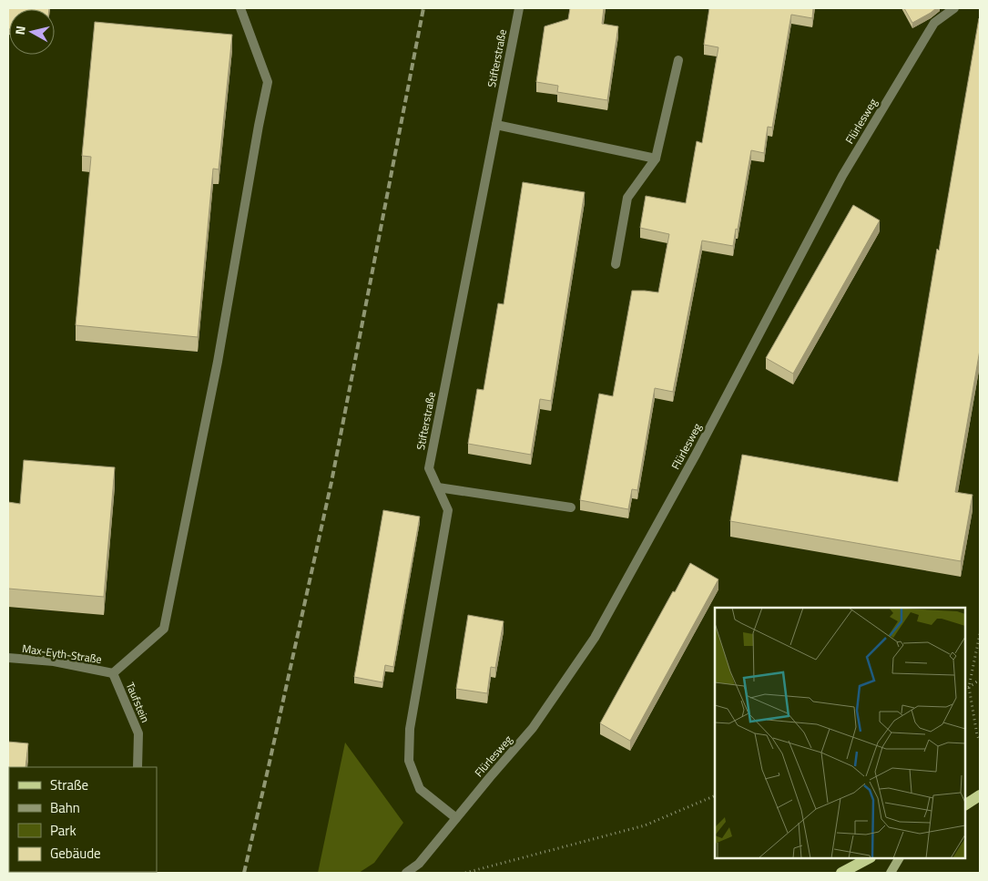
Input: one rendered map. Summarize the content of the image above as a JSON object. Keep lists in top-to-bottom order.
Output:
{
  "streets": {
    "street": [
      "Stifterstraße",
      "Flürlesweg",
      "Max-Eyth-Straße",
      "Taufstein"
    ]
  },
  "crossings": [
    ["Stifterstraße", "Flürlesweg"],
    ["Max-Eyth-Straße", "Taufstein"]
  ],
  "legend": [
    "Straße",
    "Bahn",
    "Park",
    "Gebäude"
  ],
  "north": "left"
}
